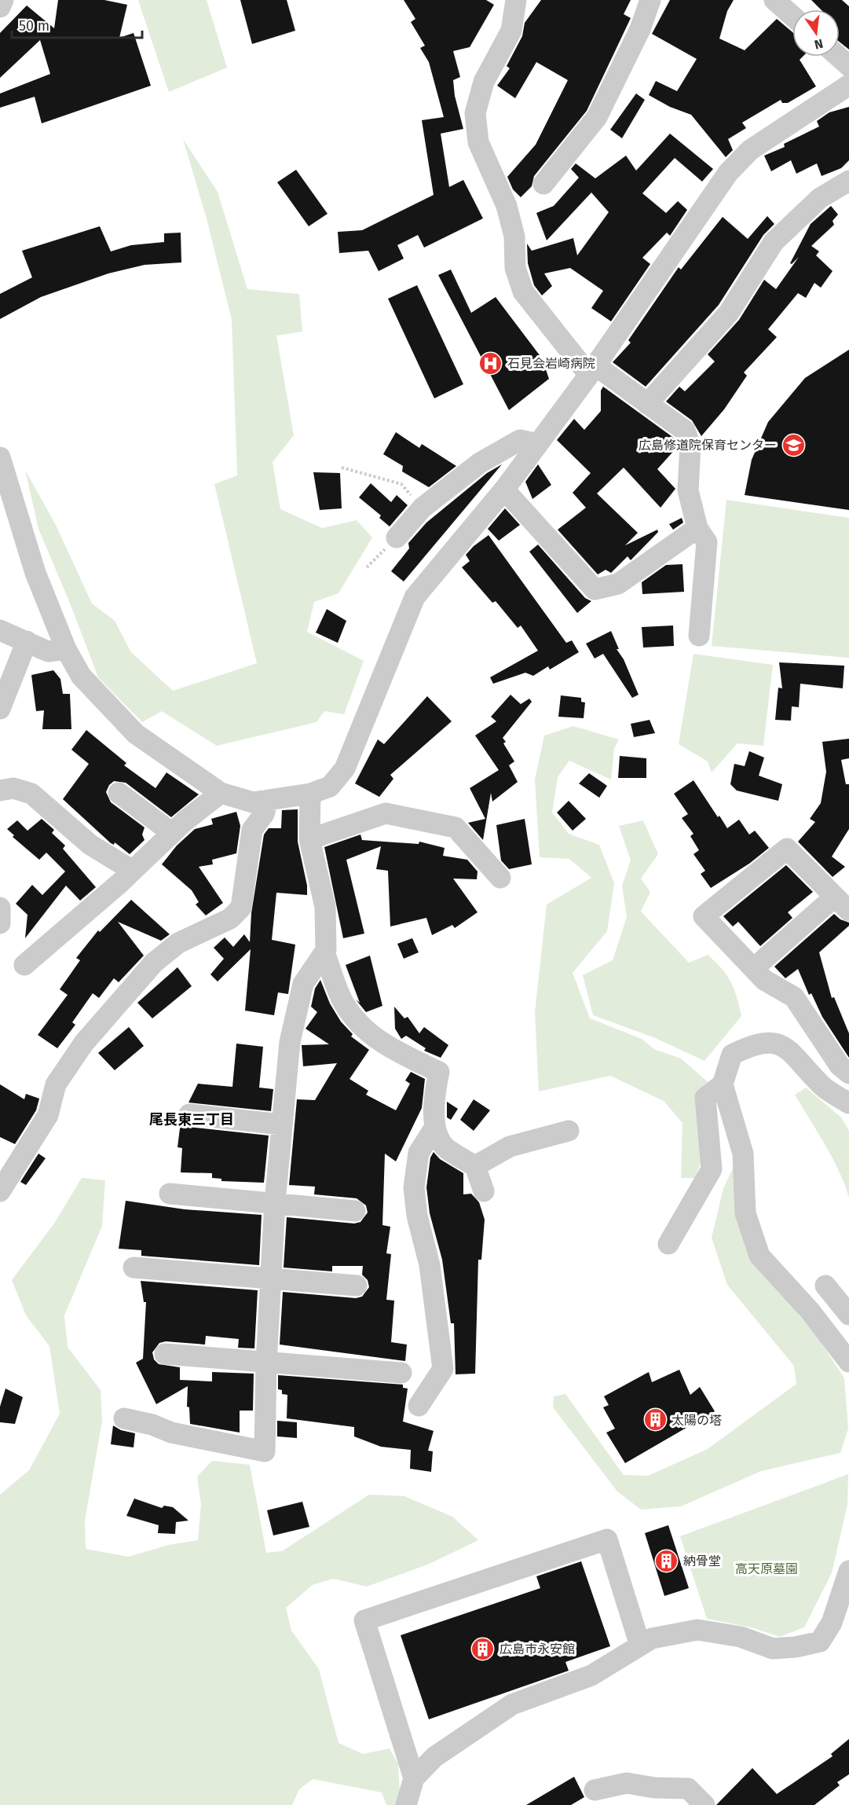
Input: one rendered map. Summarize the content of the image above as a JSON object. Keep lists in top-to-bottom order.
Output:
{
  "districts": ["尾長東三丁目"],
  "parks": ["高天原墓園"],
  "places": {
    "hospital": ["石見会岩崎病院"],
    "school or university": ["広島修道院保育センター"],
    "building": ["太陽の塔", "納骨堂", "広島市永安館"]
  },
  "scale_bar": "50 m",
  "north": "bottom"
}
